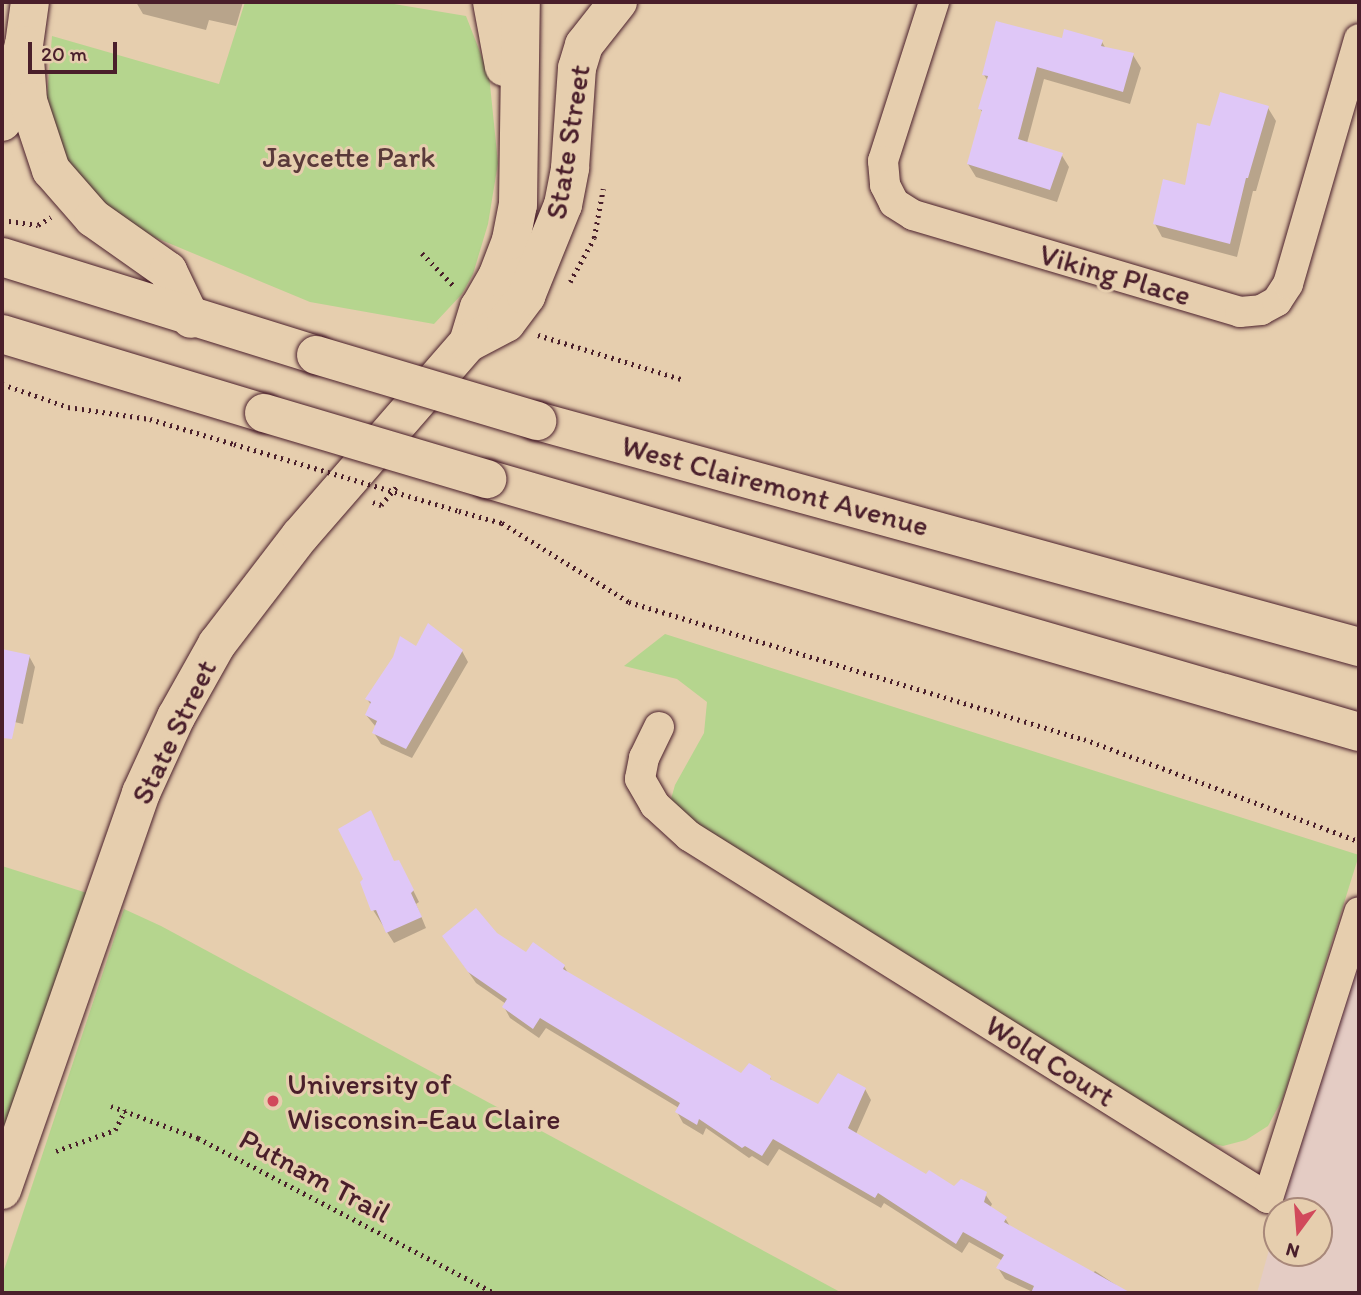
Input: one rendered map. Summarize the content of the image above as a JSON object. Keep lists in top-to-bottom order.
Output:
{
  "streets": {
    "main road": ["State Street", "West Clairemont Avenue"],
    "street": ["Viking Place", "Wold Court"],
    "path": ["Putnam Trail"]
  },
  "parks": ["Jaycette Park"],
  "places": ["University of Wisconsin-Eau Claire"],
  "scale_bar": "20 m",
  "north": "bottom"
}
